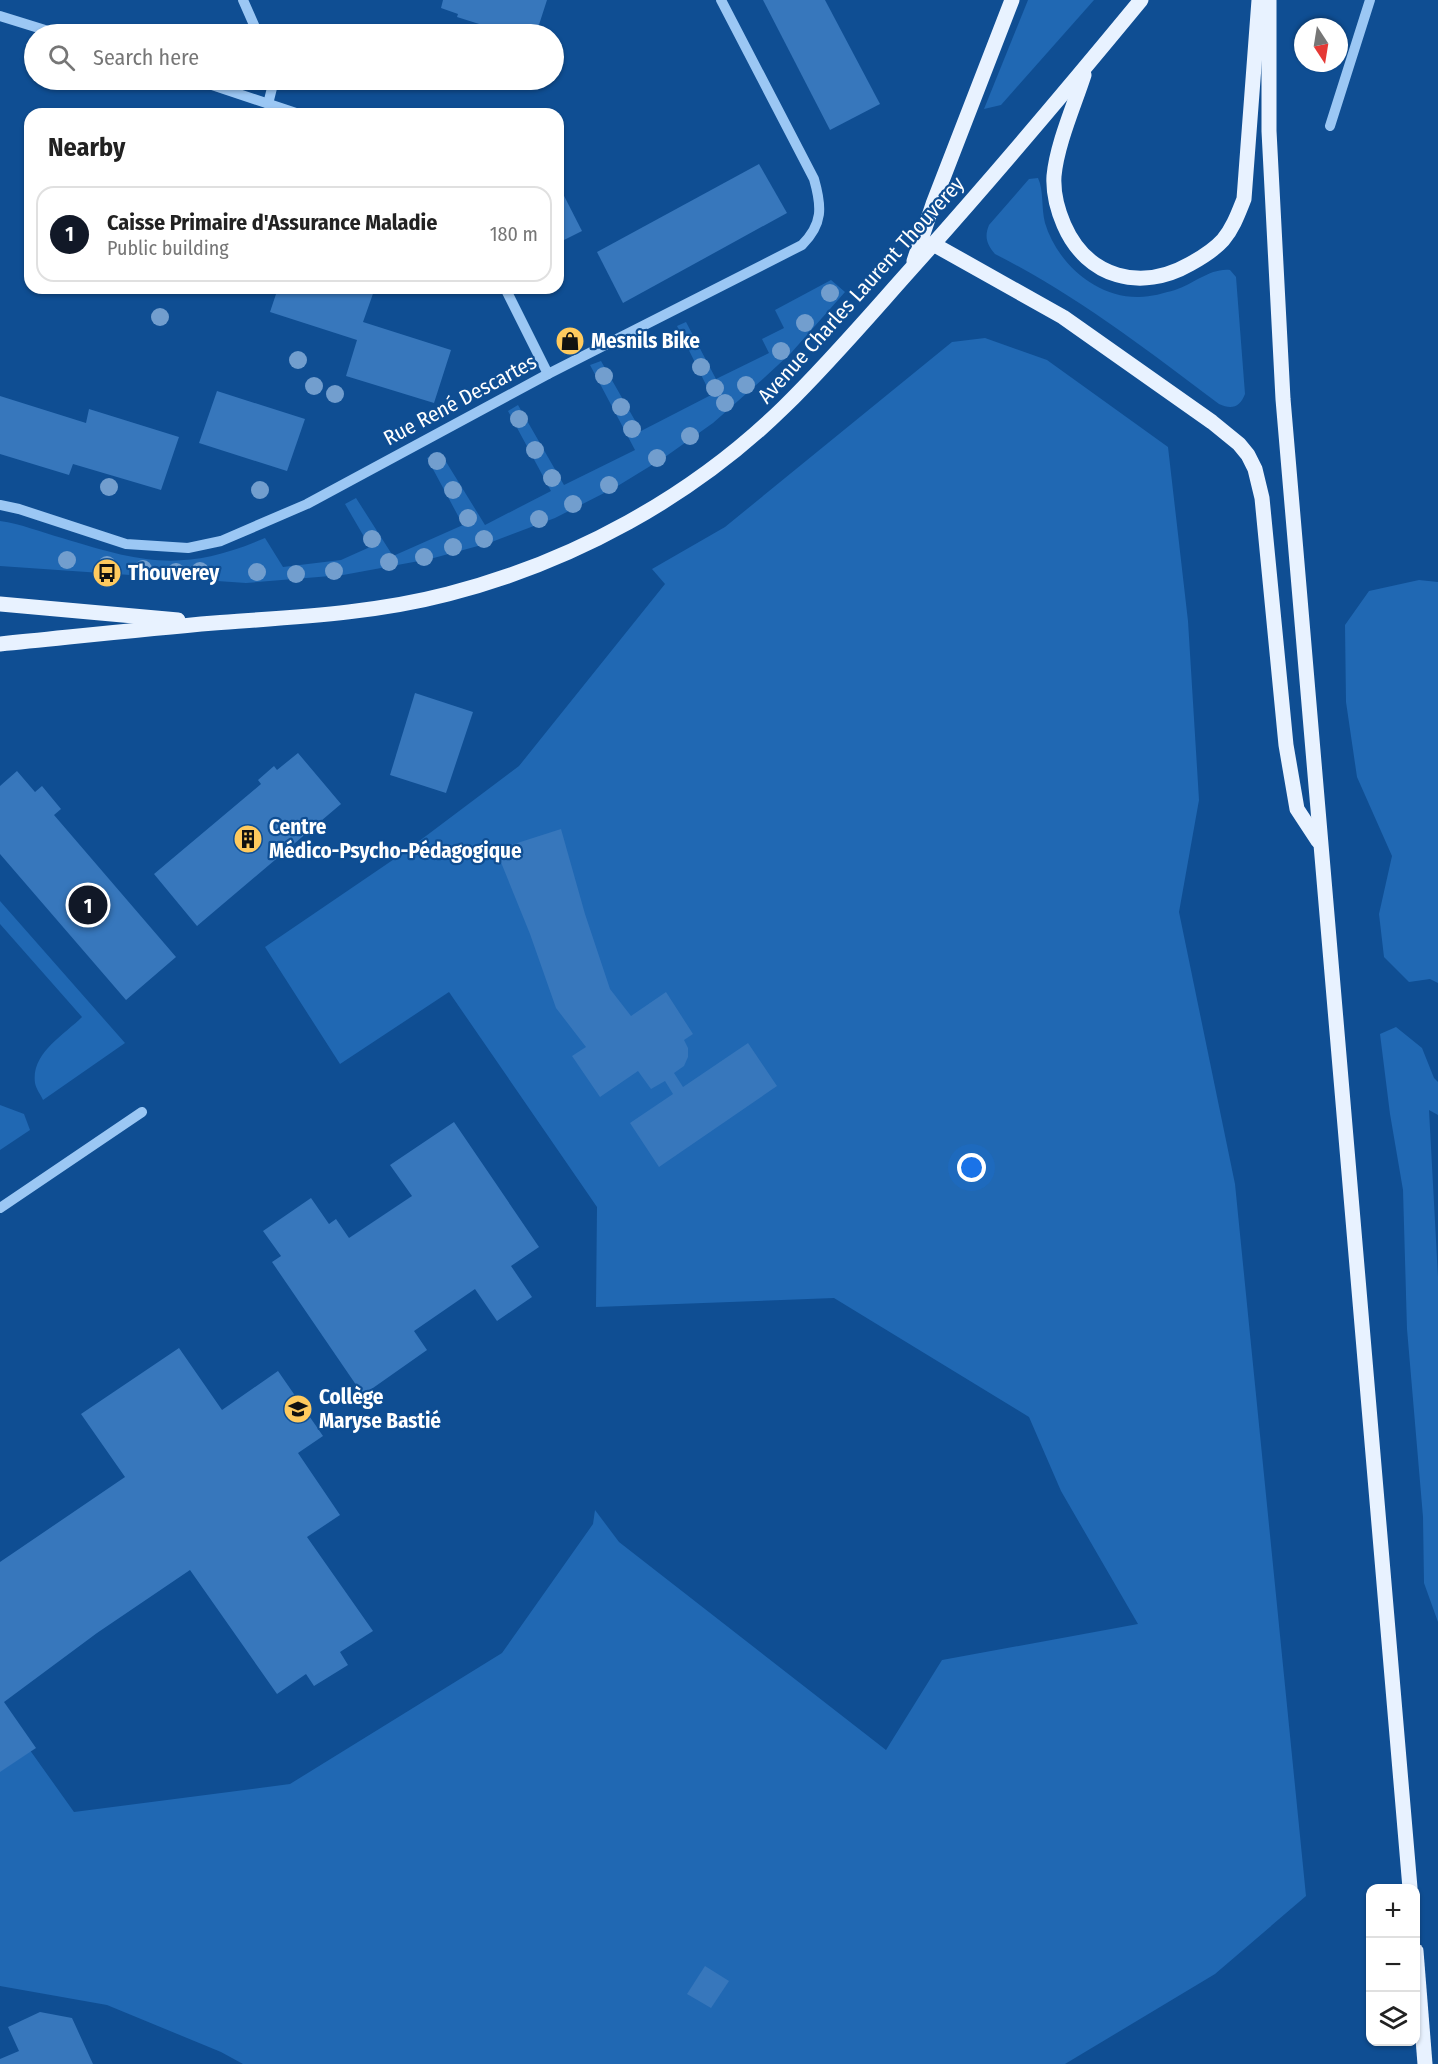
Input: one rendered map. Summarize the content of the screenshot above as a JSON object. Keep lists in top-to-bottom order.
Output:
{
  "streets": {
    "main road": ["Avenue Charles Laurent Thouverey"],
    "street": ["Rue René Descartes"]
  },
  "places": {
    "shop": ["Mesnils Bike"],
    "bus stop": ["Thouverey"],
    "building": ["Centre Médico-Psycho-Pédagogique"],
    "school or university": ["Collège Maryse Bastié"]
  },
  "north": "bottom",
  "page": {
    "search": "Search here",
    "heading": "Nearby",
    "list": [
      {
        "mark": "1",
        "name": "Caisse Primaire d'Assurance Maladie",
        "note": "Public building",
        "value": "180 m"
      }
    ],
    "pins": "1",
    "map_buttons": ["+", "−"]
  }
}
